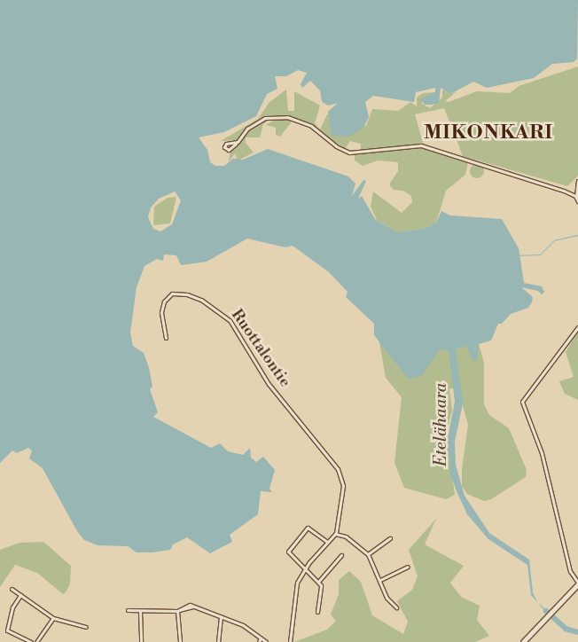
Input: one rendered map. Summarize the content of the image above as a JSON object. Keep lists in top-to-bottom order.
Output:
{
  "streets": {
    "street": ["Ruottalontie"]
  },
  "districts": ["MIKONKARI"],
  "water": ["Etelähaara"]
}
